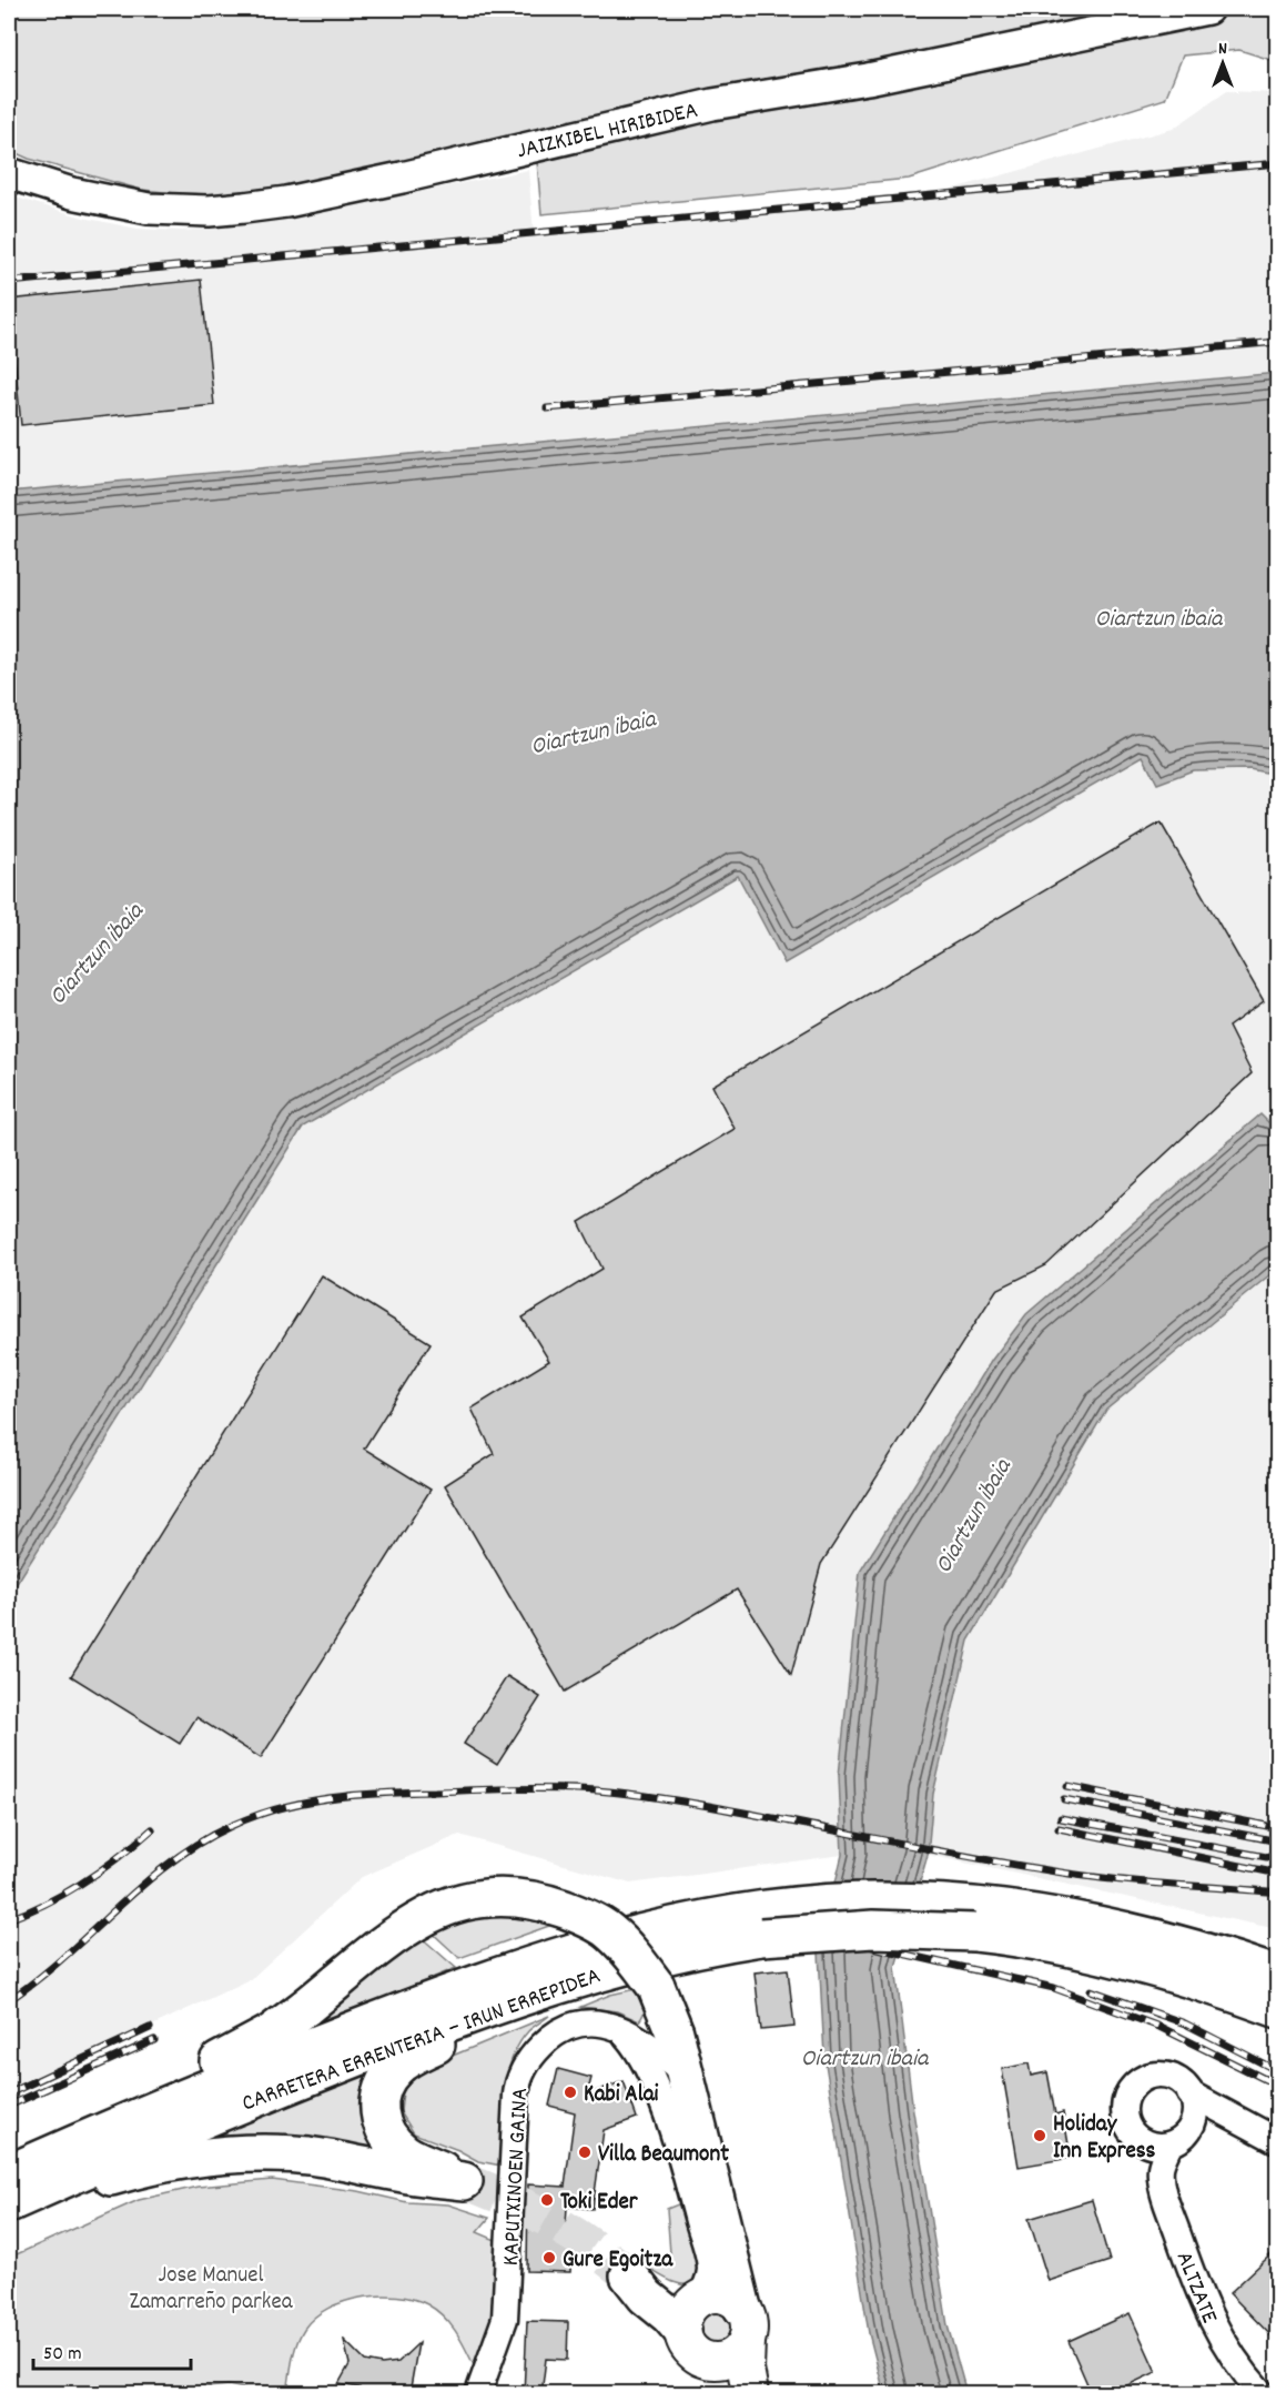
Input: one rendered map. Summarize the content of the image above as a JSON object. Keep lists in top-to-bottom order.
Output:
{
  "streets": {
    "main road": ["CARRETERA ERRENTERIA – IRUN ERREPIDEA"],
    "street": ["JAIZKIBEL HIRIBIDEA", "KAPUTXINOEN GAINA", "ALTZATE"]
  },
  "water": ["Oiartzun ibaia"],
  "parks": ["Jose Manuel Zamarreño parkea"],
  "places": [
    "Kabi Alai",
    "Holiday Inn Express",
    "Villa Beaumont",
    "Toki Eder",
    "Gure Egoitza"
  ],
  "scale_bar": "50 m",
  "north": "top"
}
